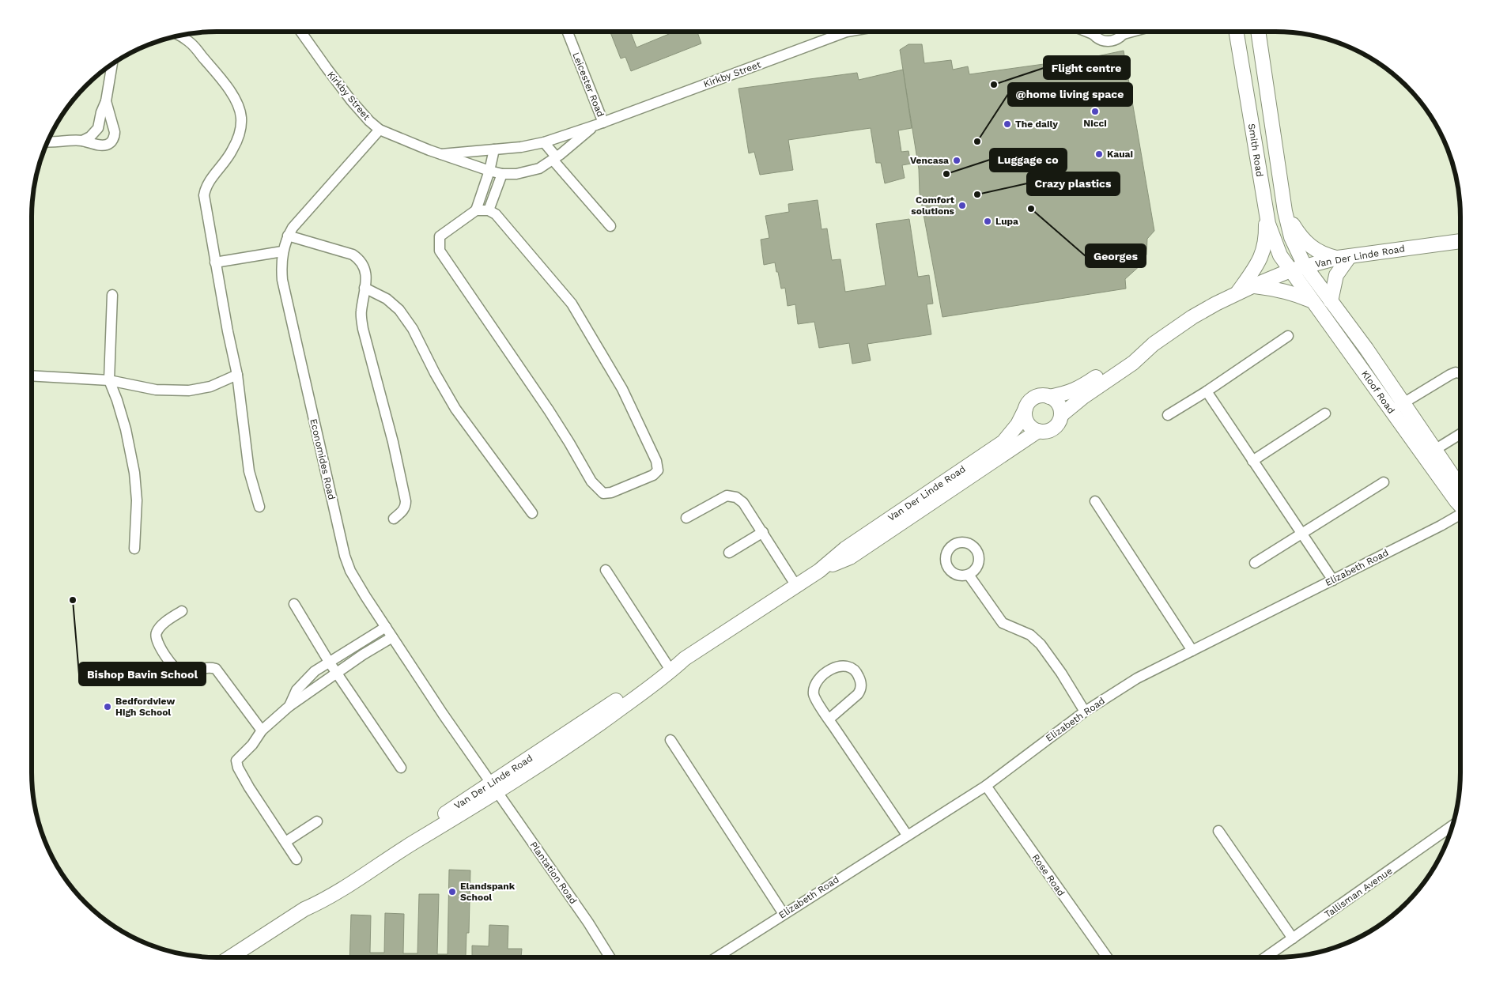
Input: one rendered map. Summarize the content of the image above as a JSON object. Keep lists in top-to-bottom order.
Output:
{
  "streets": {
    "main road": ["Smith Road", "Van Der Linde Road", "Kloof Road"],
    "street": [
      "Kirkby Street",
      "Leicester Road",
      "Economides Road",
      "Elizabeth Road",
      "Plantation Road",
      "Rose Road",
      "Tallisman Avenue"
    ]
  },
  "crossings": [
    ["Kirkby Street", "Leicester Road"],
    ["Kirkby Street", "Economides Road"],
    ["Smith Road", "Van Der Linde Road"],
    ["Smith Road", "Kloof Road"],
    ["Van Der Linde Road", "Kloof Road"],
    ["Van Der Linde Road", "Economides Road"],
    ["Van Der Linde Road", "Plantation Road"],
    ["Economides Road", "Plantation Road"],
    ["Elizabeth Road", "Rose Road"]
  ],
  "places": [
    "Flight centre",
    "Nicci",
    "The daily",
    "@home living space",
    "Kauai",
    "Vencasa",
    "Luggage co",
    "Crazy plastics",
    "Comfort solutions",
    "Georges",
    "Lupa",
    "Bishop Bavin School",
    "Bedfordview High School",
    "Elandspank School"
  ]
}
